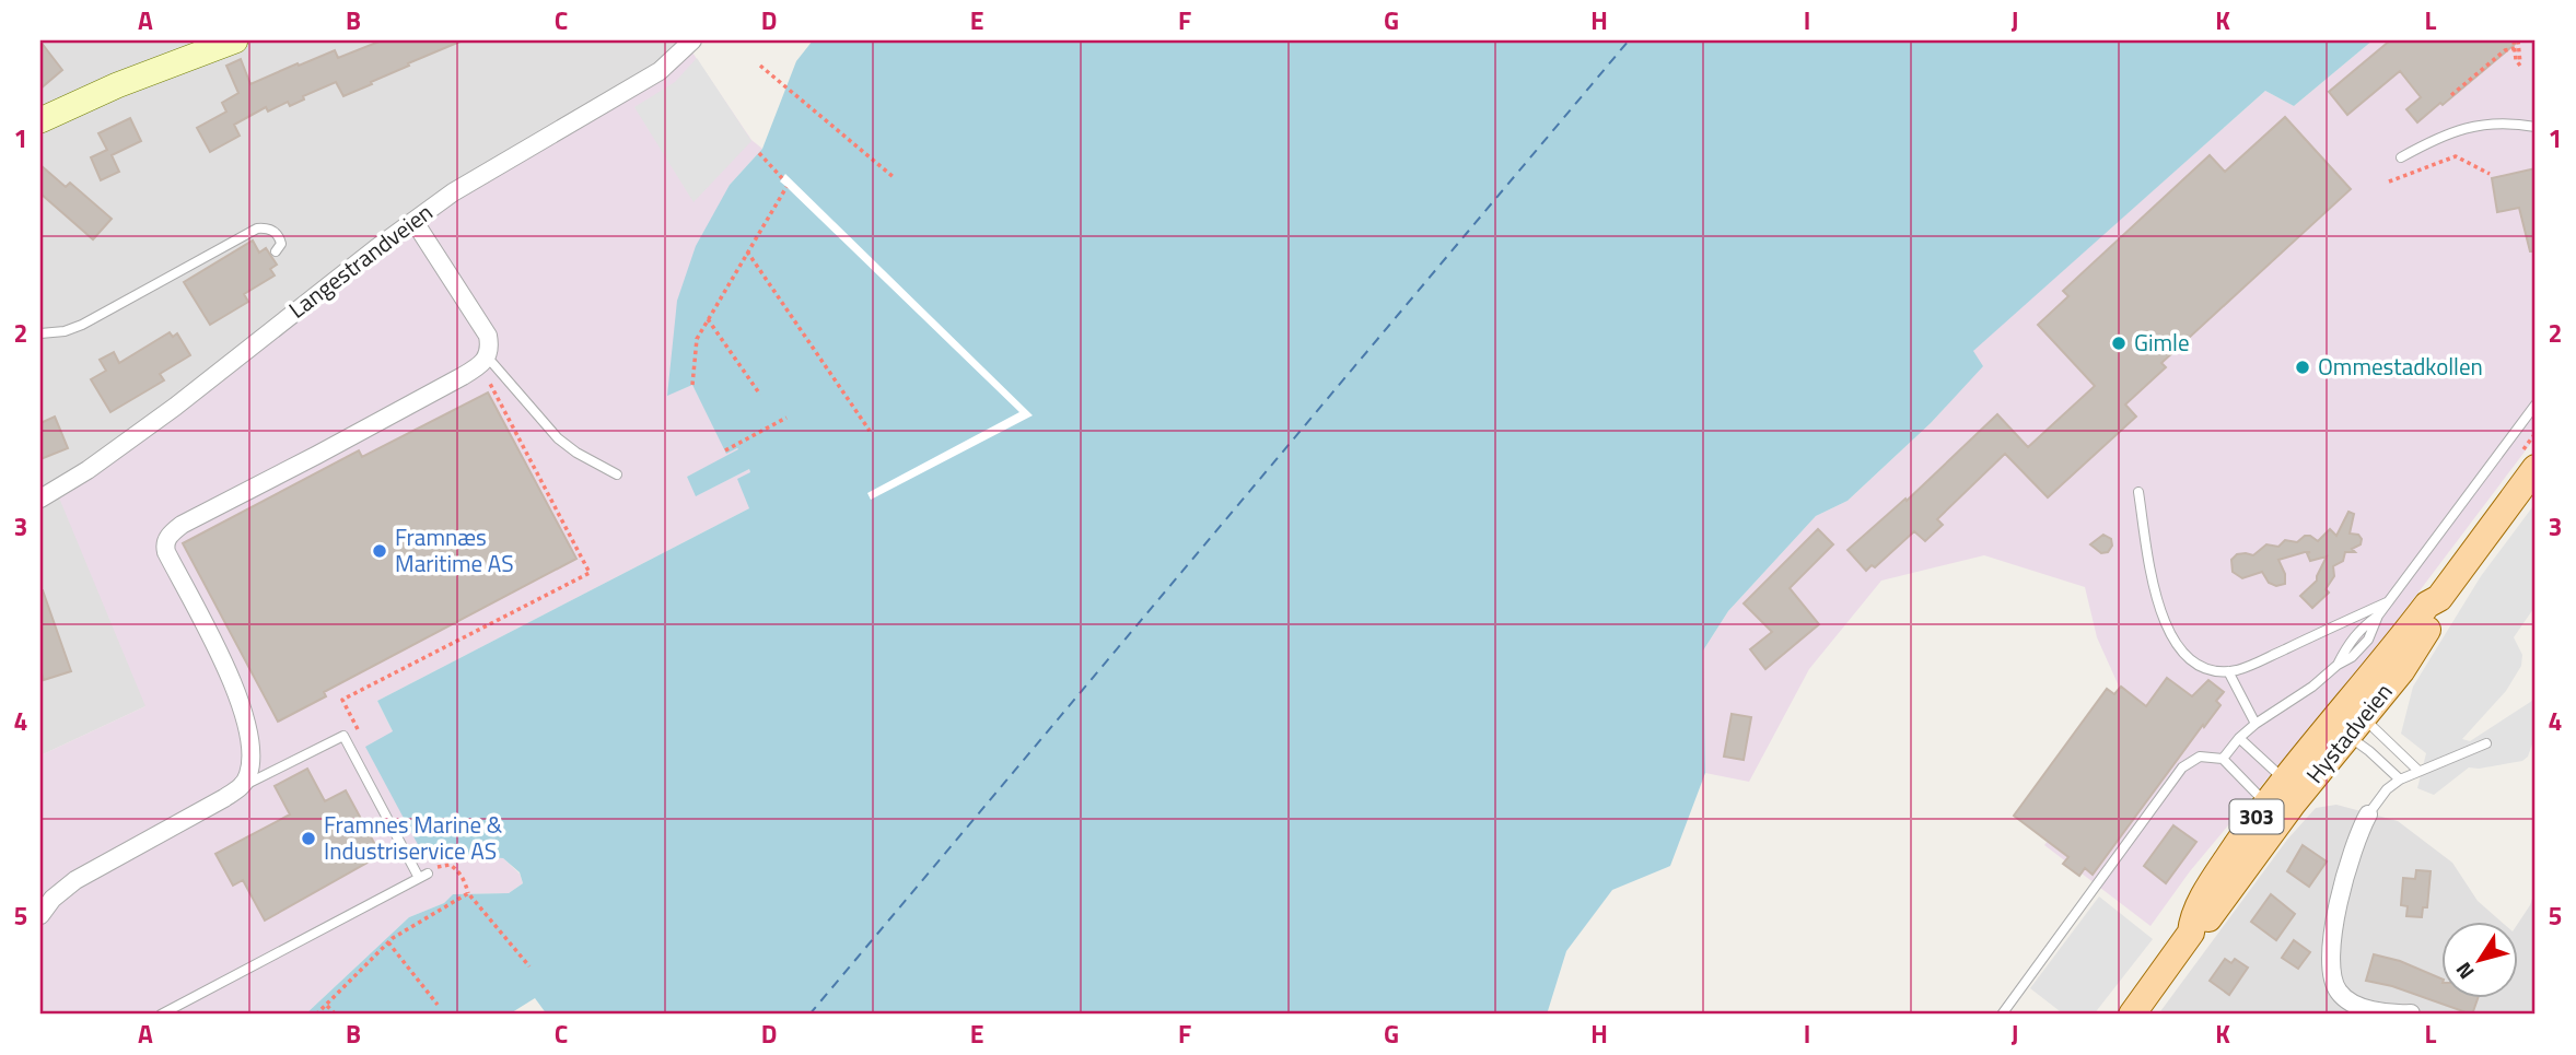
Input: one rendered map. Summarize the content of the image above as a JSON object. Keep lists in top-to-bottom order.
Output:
{
  "streets": {
    "main road": ["Hystadveien", "303"],
    "street": ["Langestrandveien"]
  },
  "places": [
    "Gimle",
    "Ommestadkollen",
    "Framnæs Maritime AS",
    "Framnes Marine & Industriservice AS"
  ],
  "north": "bottom left",
  "grid": {
    "columns": [
      "A",
      "B",
      "C",
      "D",
      "E",
      "F",
      "G",
      "H",
      "I",
      "J",
      "K",
      "L"
    ],
    "rows": [
      "1",
      "2",
      "3",
      "4",
      "5"
    ]
  }
}
